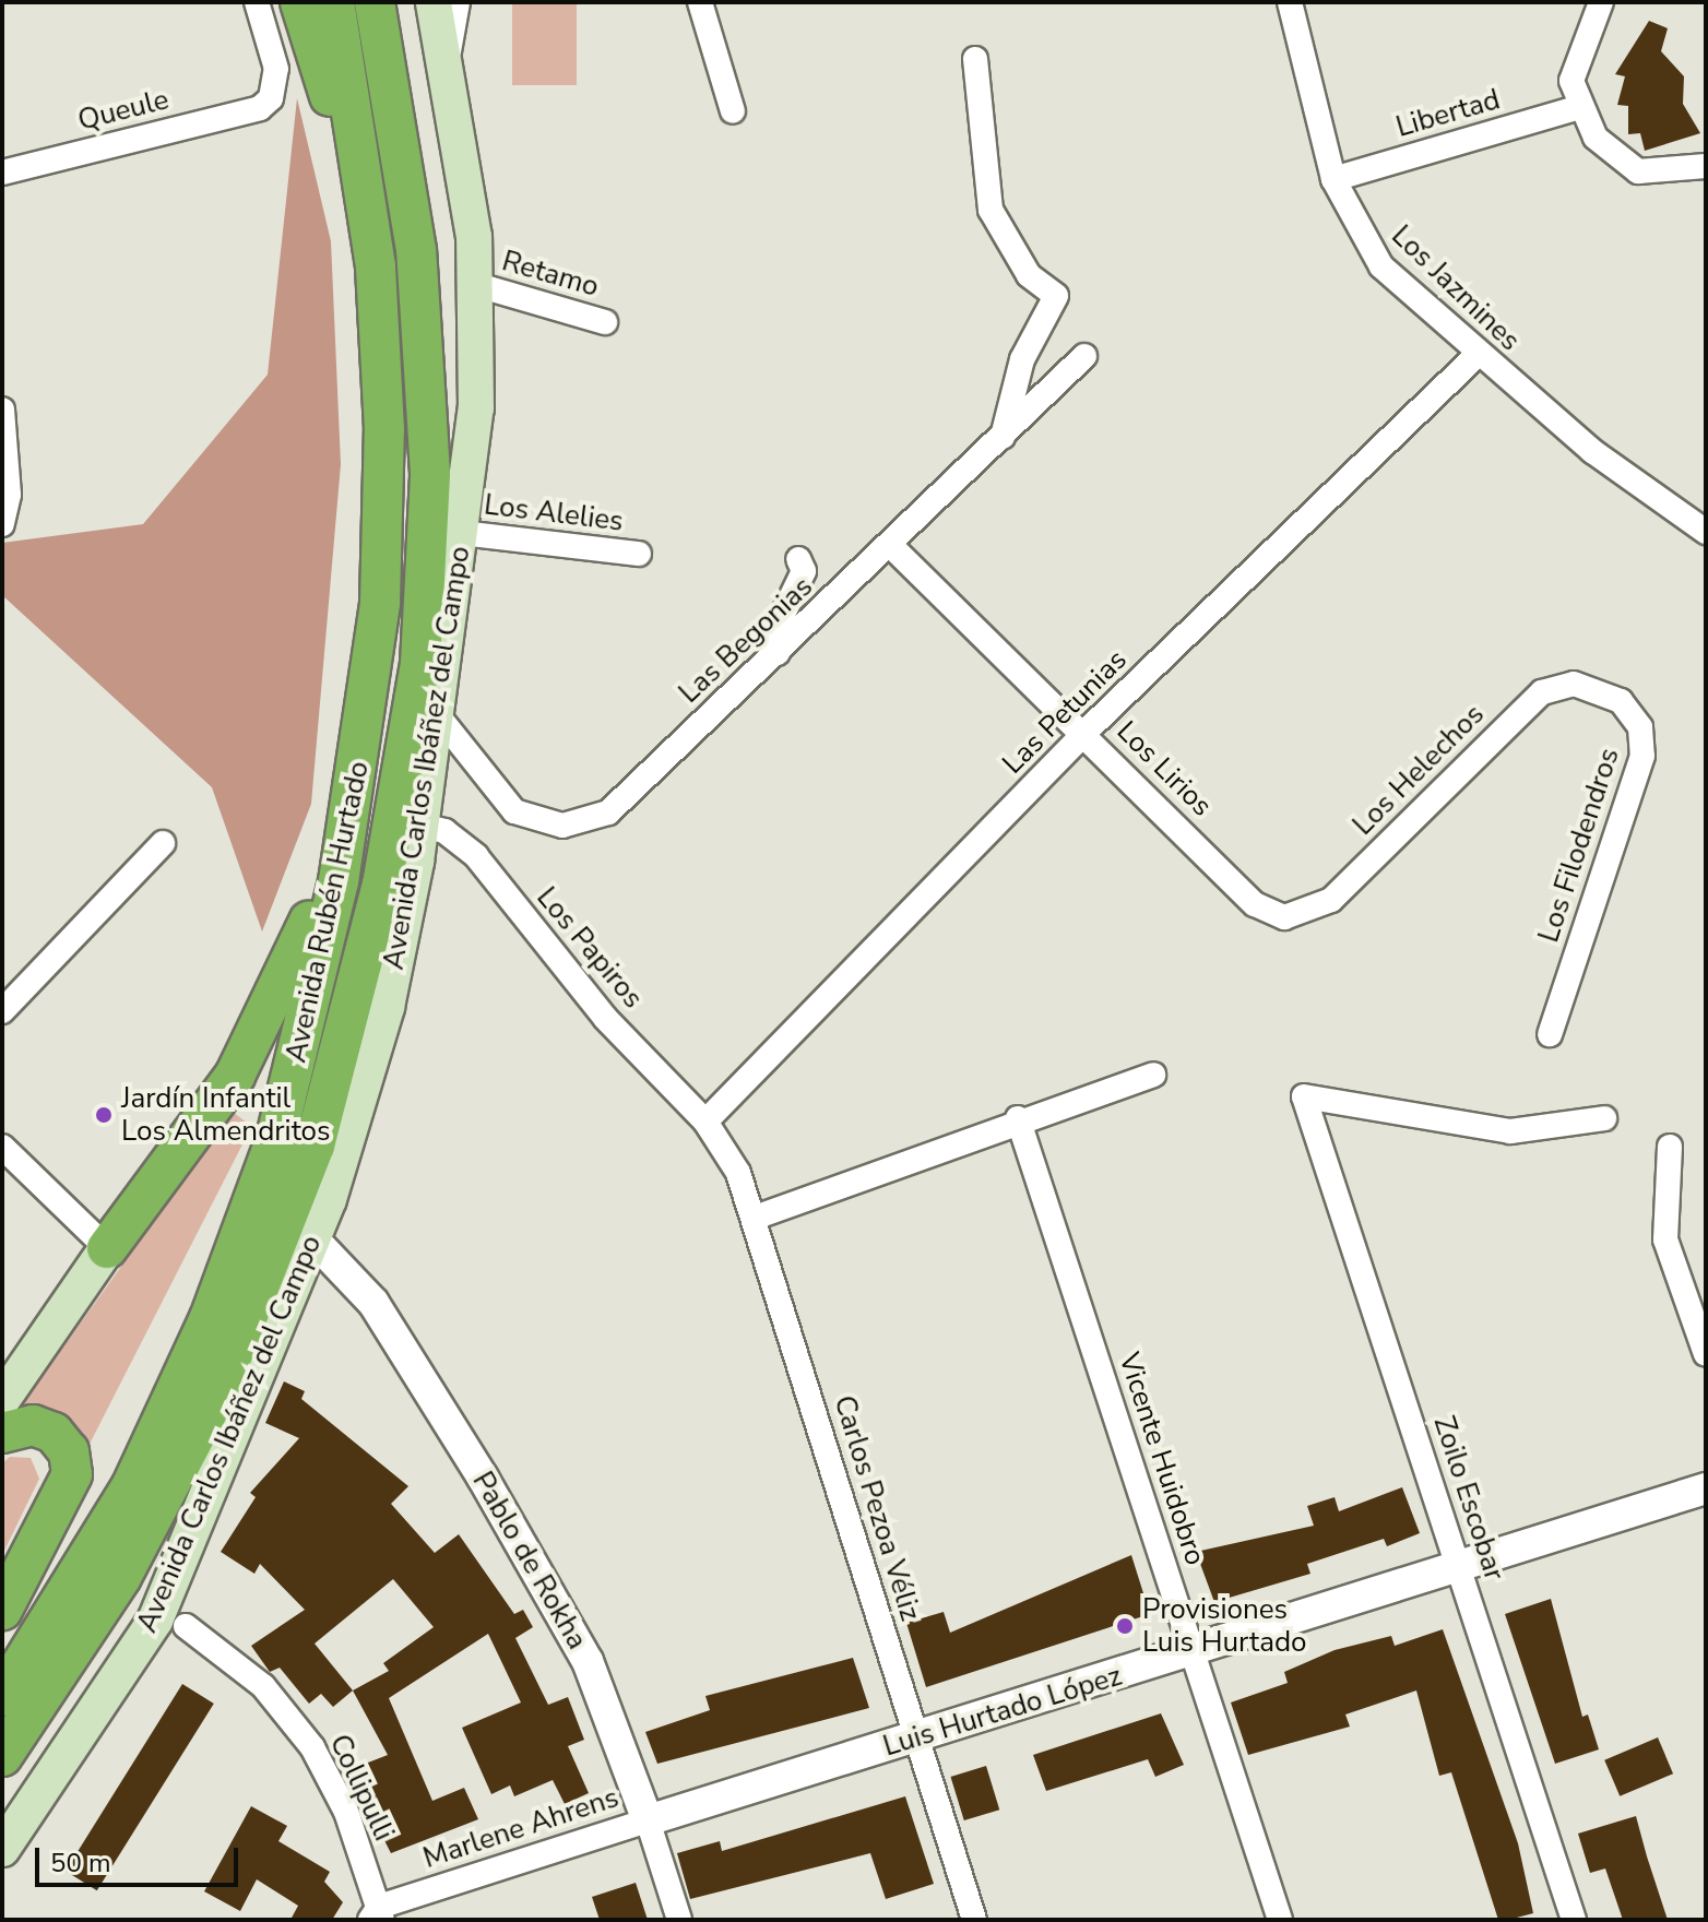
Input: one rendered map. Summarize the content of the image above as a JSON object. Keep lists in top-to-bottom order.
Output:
{
  "streets": {
    "highway": ["Avenida Rubén Hurtado"],
    "main road": ["Avenida Carlos Ibáñez del Campo"],
    "street": [
      "Queule",
      "Libertad",
      "Retamo",
      "Los Jazmines",
      "Los Alelies",
      "Las Begonias",
      "Las Petunias",
      "Los Lirios",
      "Los Helechos",
      "Los Filodendros",
      "Los Papiros",
      "Vicente Huidobro",
      "Zoilo Escobar",
      "Carlos Pezoa Véliz",
      "Pablo de Rokha",
      "Luis Hurtado López",
      "Collipulli",
      "Marlene Ahrens"
    ]
  },
  "crossings": [
    ["Libertad", "Los Jazmines"],
    ["Retamo", "Avenida Carlos Ibáñez del Campo"],
    ["Los Jazmines", "Las Petunias"],
    ["Los Alelies", "Avenida Carlos Ibáñez del Campo"],
    ["Las Begonias", "Avenida Carlos Ibáñez del Campo"],
    ["Las Begonias", "Los Lirios"],
    ["Las Petunias", "Los Lirios"],
    ["Las Petunias", "Los Papiros"],
    ["Las Petunias", "Carlos Pezoa Véliz"],
    ["Avenida Carlos Ibáñez del Campo", "Los Papiros"],
    ["Avenida Carlos Ibáñez del Campo", "Pablo de Rokha"],
    ["Los Lirios", "Los Helechos"],
    ["Los Helechos", "Los Filodendros"],
    ["Los Papiros", "Carlos Pezoa Véliz"],
    ["Vicente Huidobro", "Luis Hurtado López"],
    ["Zoilo Escobar", "Luis Hurtado López"],
    ["Carlos Pezoa Véliz", "Luis Hurtado López"],
    ["Pablo de Rokha", "Luis Hurtado López"],
    ["Pablo de Rokha", "Marlene Ahrens"],
    ["Luis Hurtado López", "Marlene Ahrens"],
    ["Collipulli", "Marlene Ahrens"]
  ],
  "places": ["Jardín Infantil Los Almendritos", "Provisiones Luis Hurtado"],
  "scale_bar": "50 m"
}
